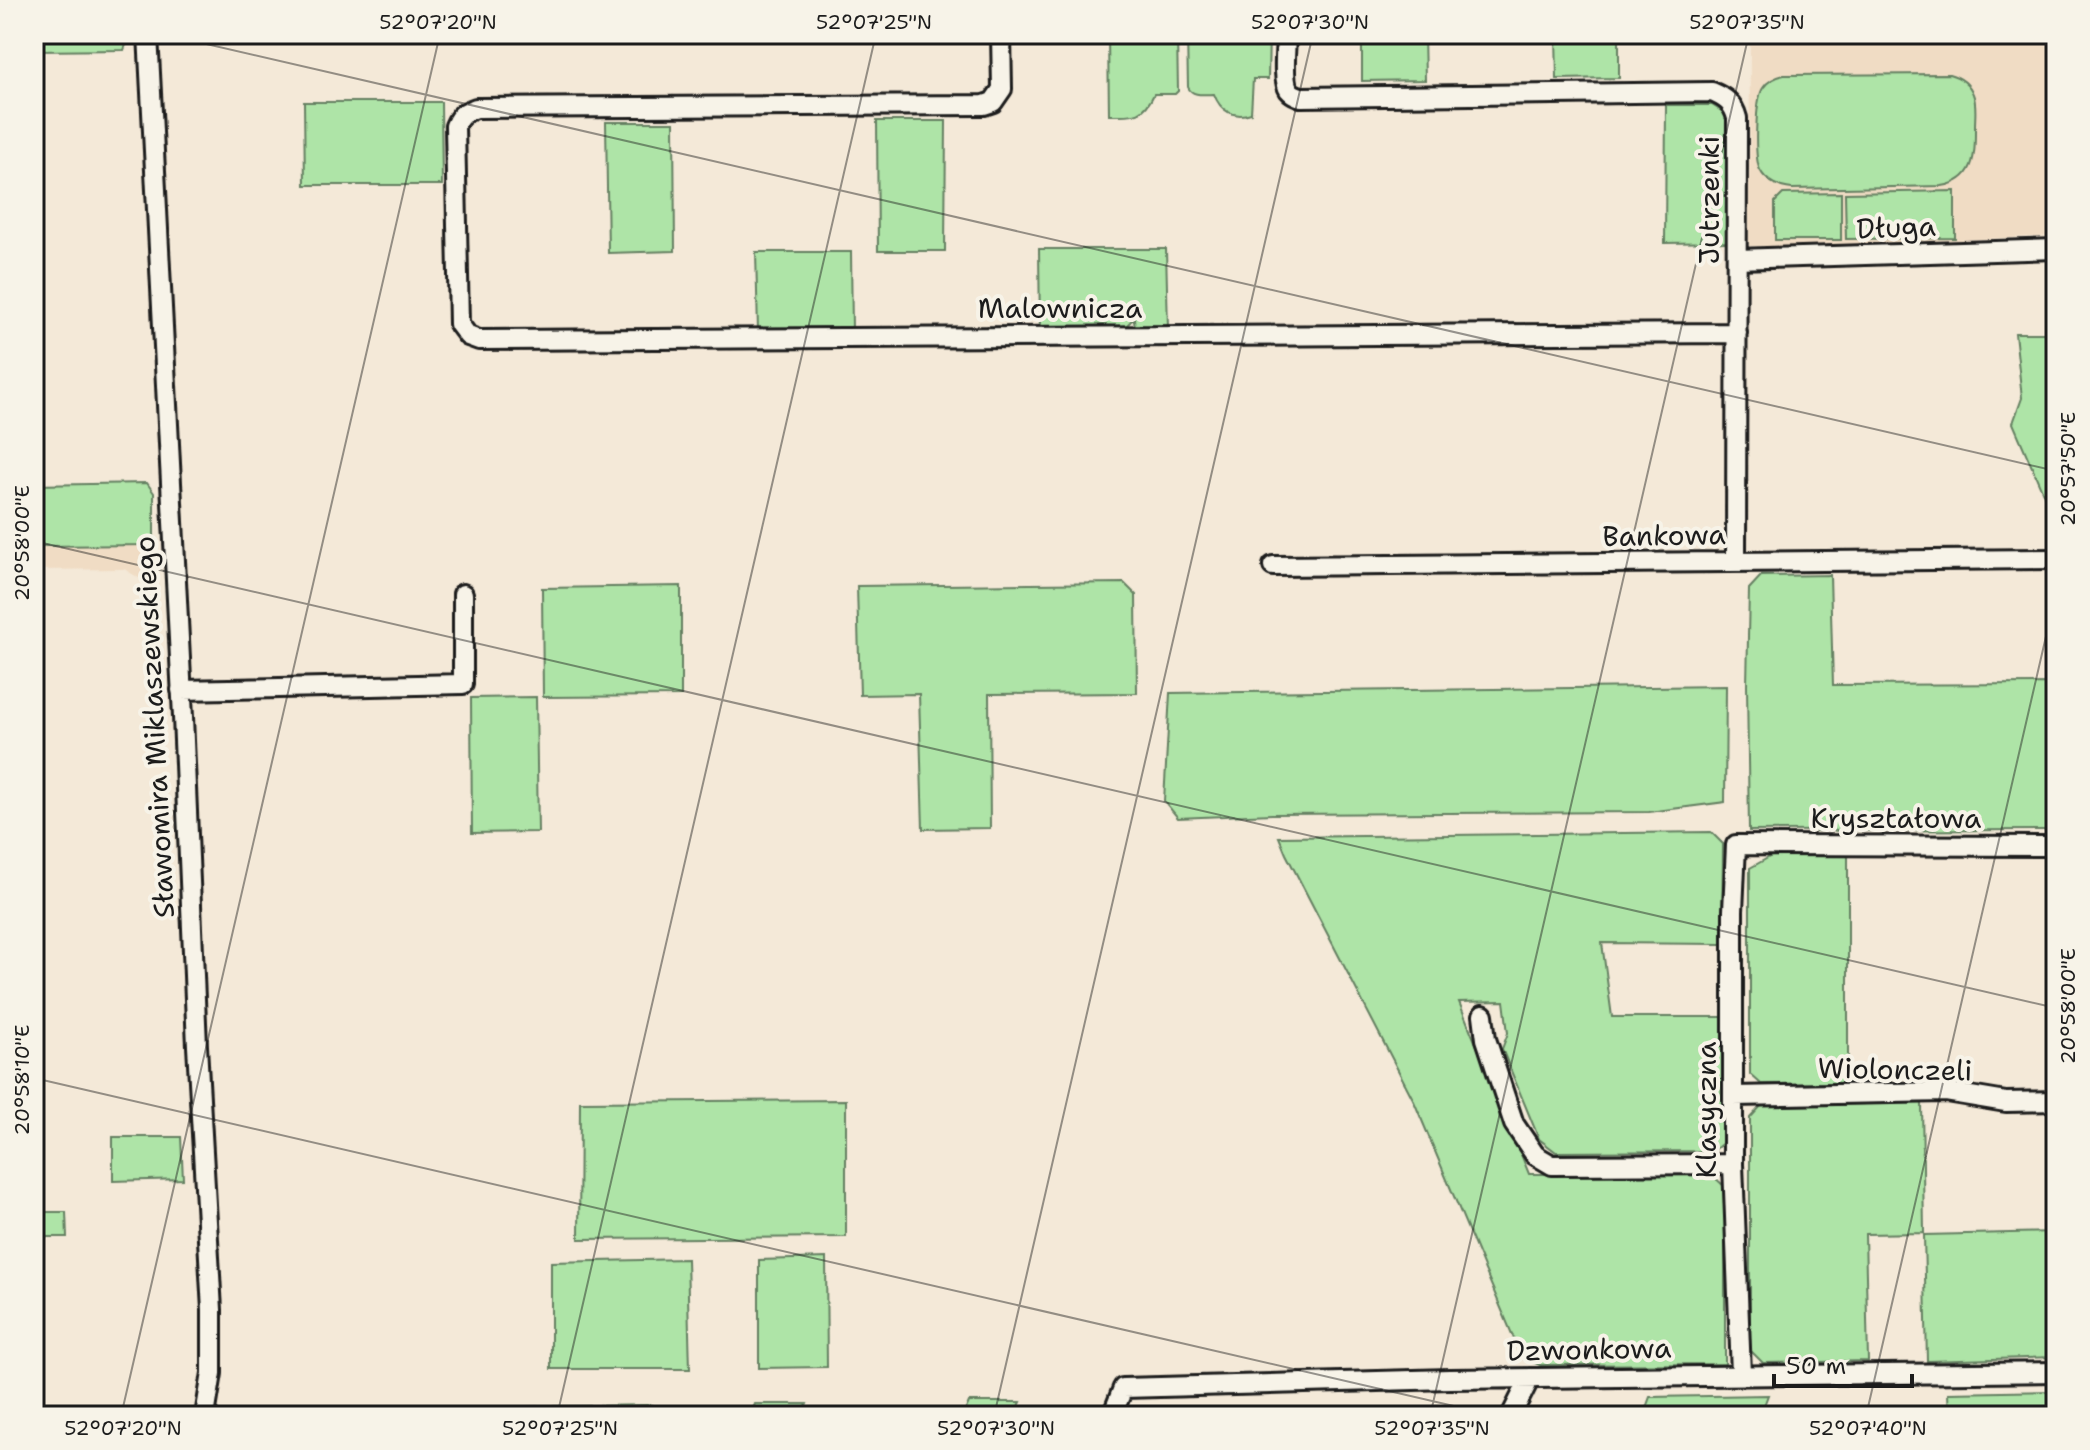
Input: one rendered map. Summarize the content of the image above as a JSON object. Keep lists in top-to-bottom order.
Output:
{
  "streets": {
    "street": [
      "Jutrzenki",
      "Długa",
      "Malownicza",
      "Bankowa",
      "Sławomira Miklaszewskiego",
      "Kryształowa",
      "Wiolonczeli",
      "Klasyczna",
      "Dzwonkowa"
    ]
  },
  "crossings": [
    ["Jutrzenki", "Długa"],
    ["Jutrzenki", "Malownicza"],
    ["Jutrzenki", "Bankowa"],
    ["Kryształowa", "Klasyczna"],
    ["Wiolonczeli", "Klasyczna"],
    ["Klasyczna", "Dzwonkowa"]
  ],
  "scale_bar": "50 m",
  "coordinates": [
    "52°07'20\"N",
    "52°07'25\"N",
    "52°07'30\"N",
    "52°07'35\"N",
    "20°57'50\"E",
    "20°58'00\"E",
    "20°58'10\"E",
    "52°07'40\"N"
  ]
}
